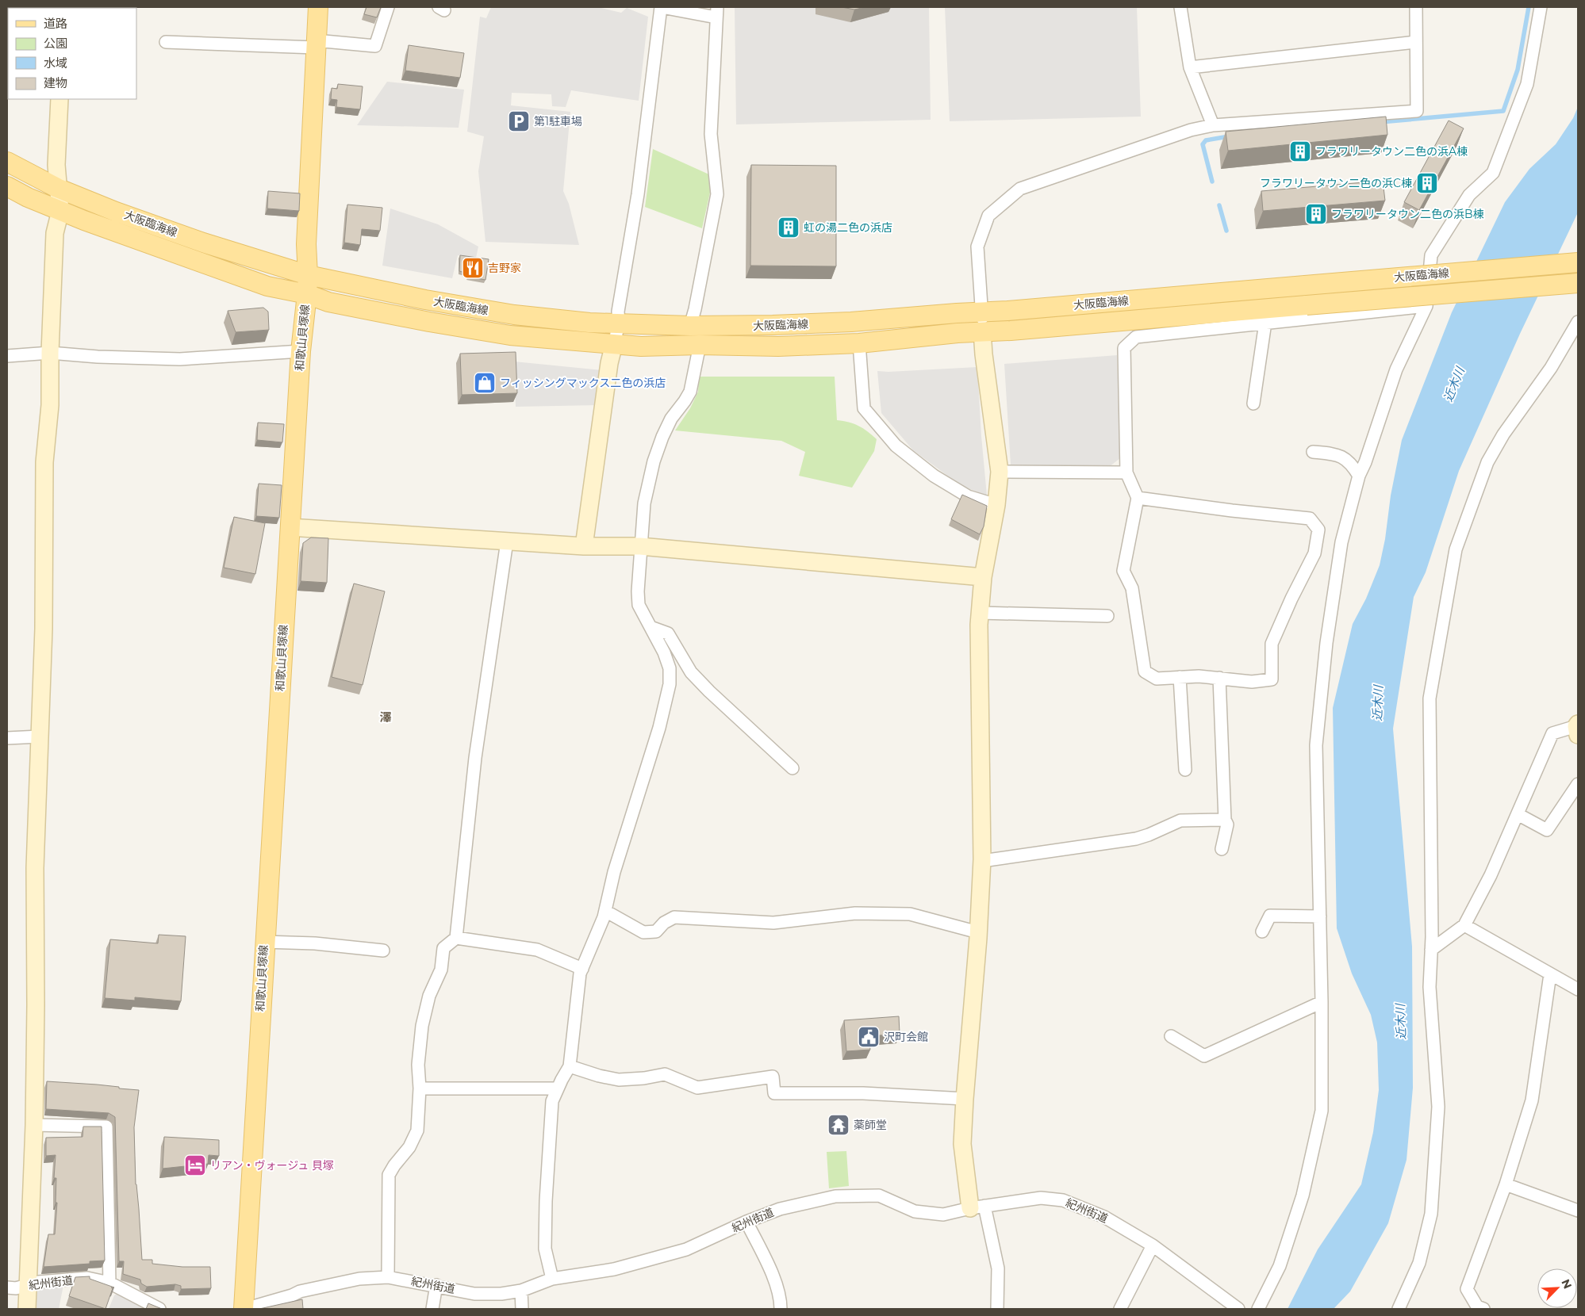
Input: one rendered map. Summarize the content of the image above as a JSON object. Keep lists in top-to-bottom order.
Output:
{
  "streets": {
    "main road": ["大阪臨海線", "和歌山貝塚線"],
    "street": ["紀州街道"]
  },
  "crossings": [
    ["大阪臨海線", "和歌山貝塚線"],
    ["和歌山貝塚線", "紀州街道"]
  ],
  "districts": ["澤"],
  "water": ["近木川"],
  "places": {
    "parking": ["第1駐車場"],
    "building": [
      "フラワリータウン二色の浜A棟",
      "フラワリータウン二色の浜C棟",
      "フラワリータウン二色の浜B棟",
      "虹の湯二色の浜店"
    ],
    "restaurant": ["吉野家"],
    "shop": ["フィッシングマックス二色の浜店"],
    "public building": ["沢町会館"],
    "temple": ["薬師堂"],
    "hotel": ["リアン・ヴォージュ 貝塚"]
  },
  "legend": [
    "道路",
    "公園",
    "水域",
    "建物"
  ],
  "north": "top right"
}
